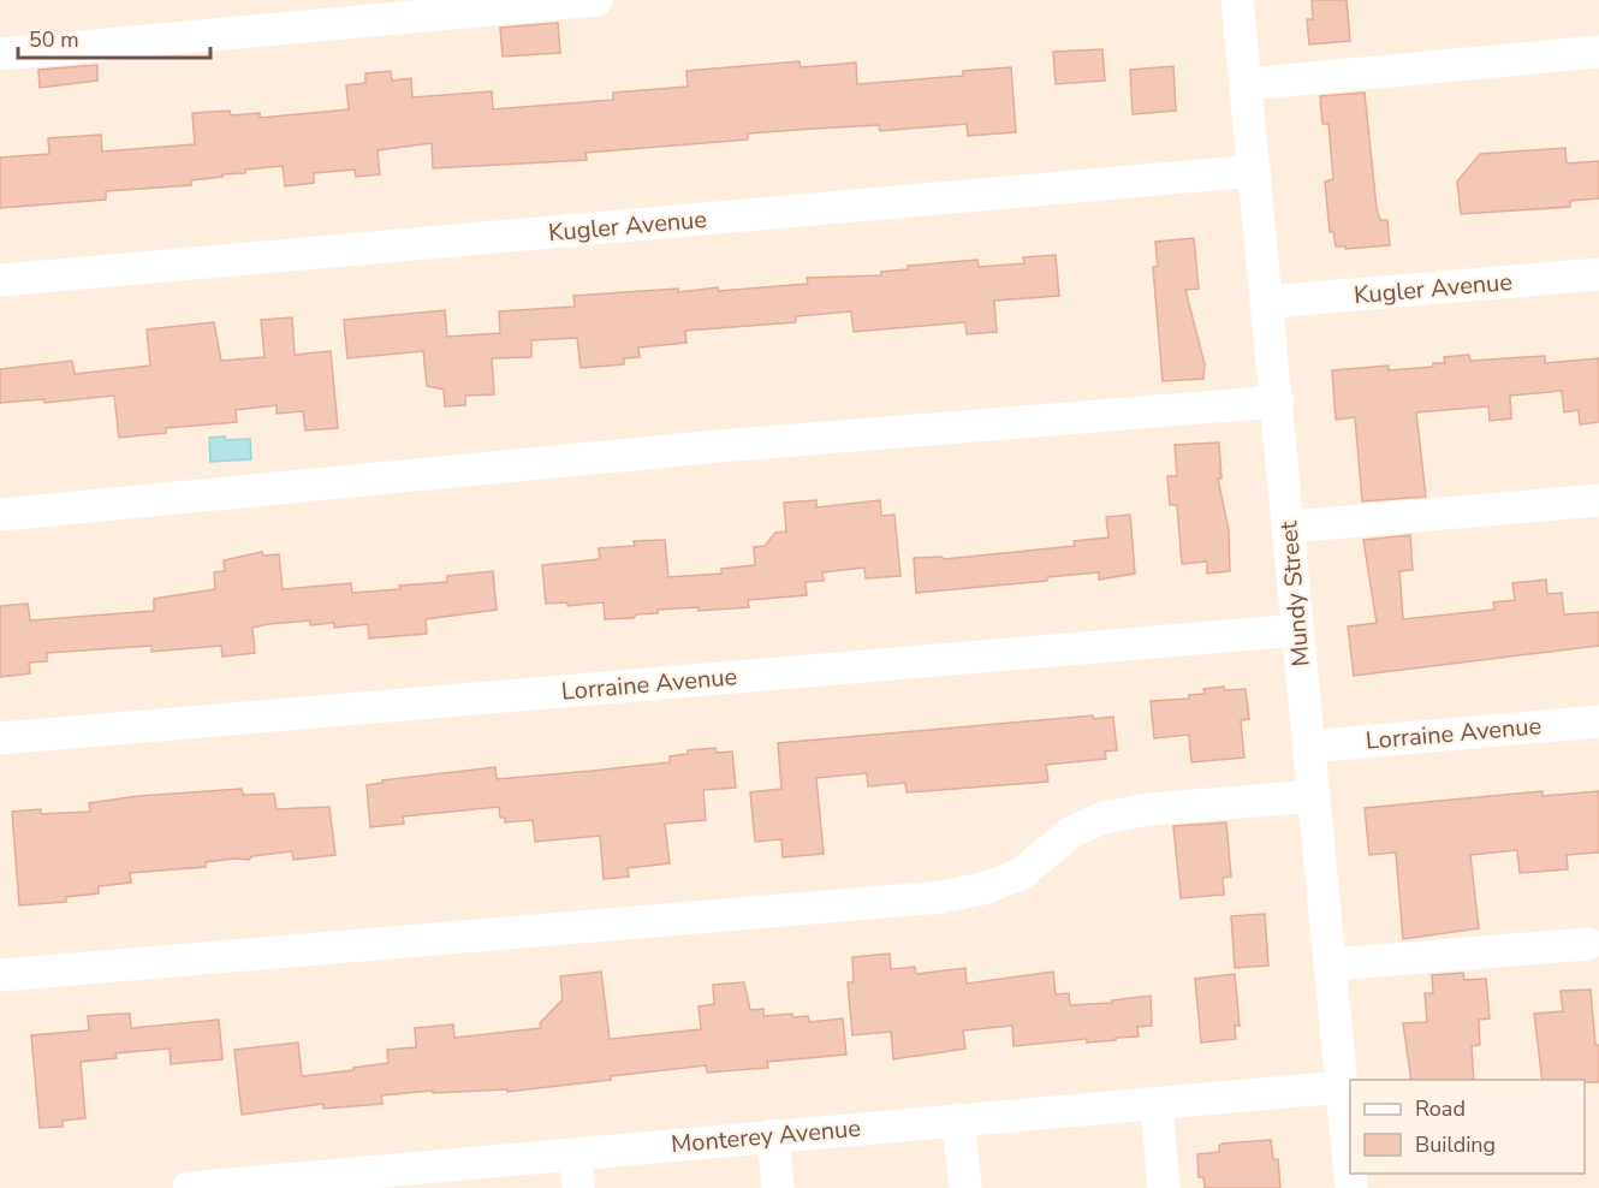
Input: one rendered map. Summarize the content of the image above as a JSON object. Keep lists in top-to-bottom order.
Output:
{
  "streets": {
    "street": [
      "Kugler Avenue",
      "Mundy Street",
      "Lorraine Avenue",
      "Monterey Avenue"
    ]
  },
  "crossings": [
    ["Kugler Avenue", "Mundy Street"],
    ["Mundy Street", "Lorraine Avenue"],
    ["Mundy Street", "Monterey Avenue"]
  ],
  "legend": ["Road", "Building"],
  "scale_bar": "50 m"
}
